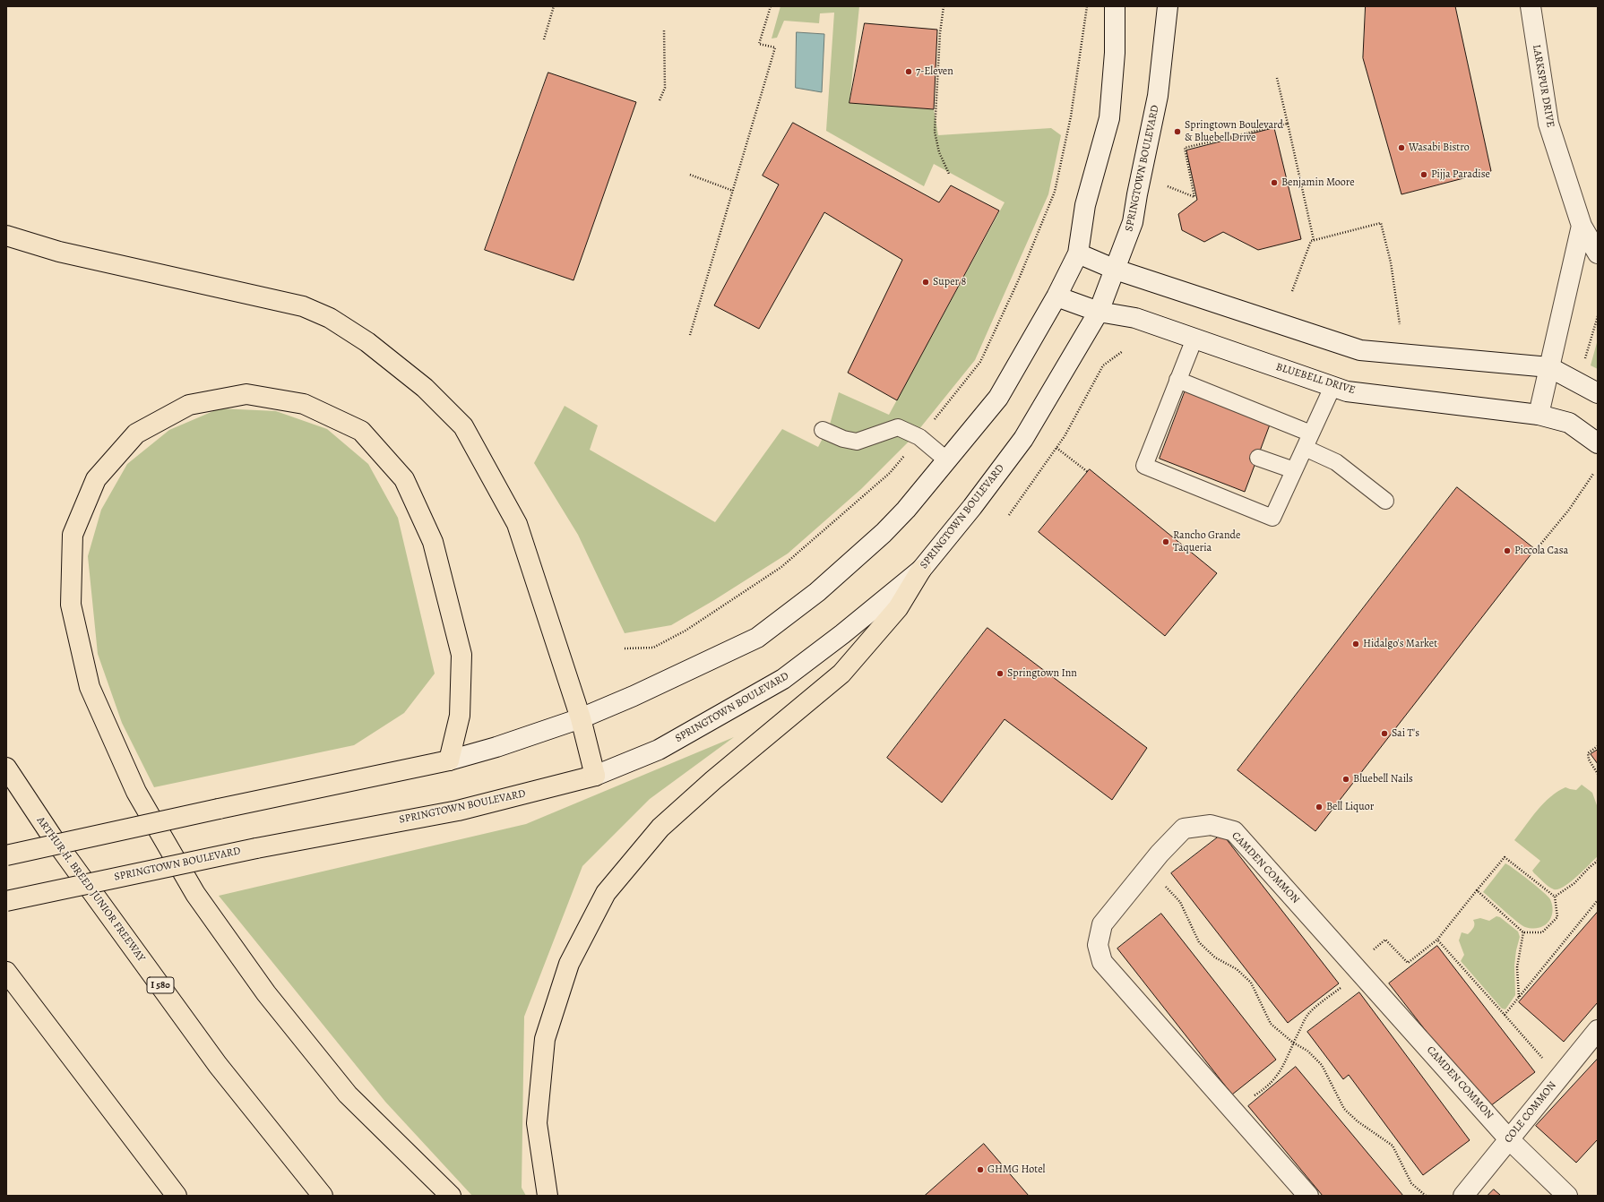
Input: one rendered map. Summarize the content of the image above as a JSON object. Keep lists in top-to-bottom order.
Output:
{
  "streets": {
    "main road": ["SPRINGTOWN BOULEVARD", "ARTHUR H. BREED JUNIOR FREEWAY", "I 580"],
    "street": [
      "LARKSPUR DRIVE",
      "BLUEBELL DRIVE",
      "CAMDEN COMMON",
      "COLE COMMON"
    ]
  },
  "crossings": [
    ["SPRINGTOWN BOULEVARD", "BLUEBELL DRIVE"],
    ["CAMDEN COMMON", "COLE COMMON"]
  ],
  "places": [
    "7-Eleven",
    "Springtown Boulevard & Bluebell Drive",
    "Wasabi Bistro",
    "Pijja Paradise",
    "Benjamin Moore",
    "Super 8",
    "Rancho Grande Taqueria",
    "Piccola Casa",
    "Hidalgo's Market",
    "Springtown Inn",
    "Sai T's",
    "Bluebell Nails",
    "Bell Liquor",
    "GHMG Hotel"
  ]
}
